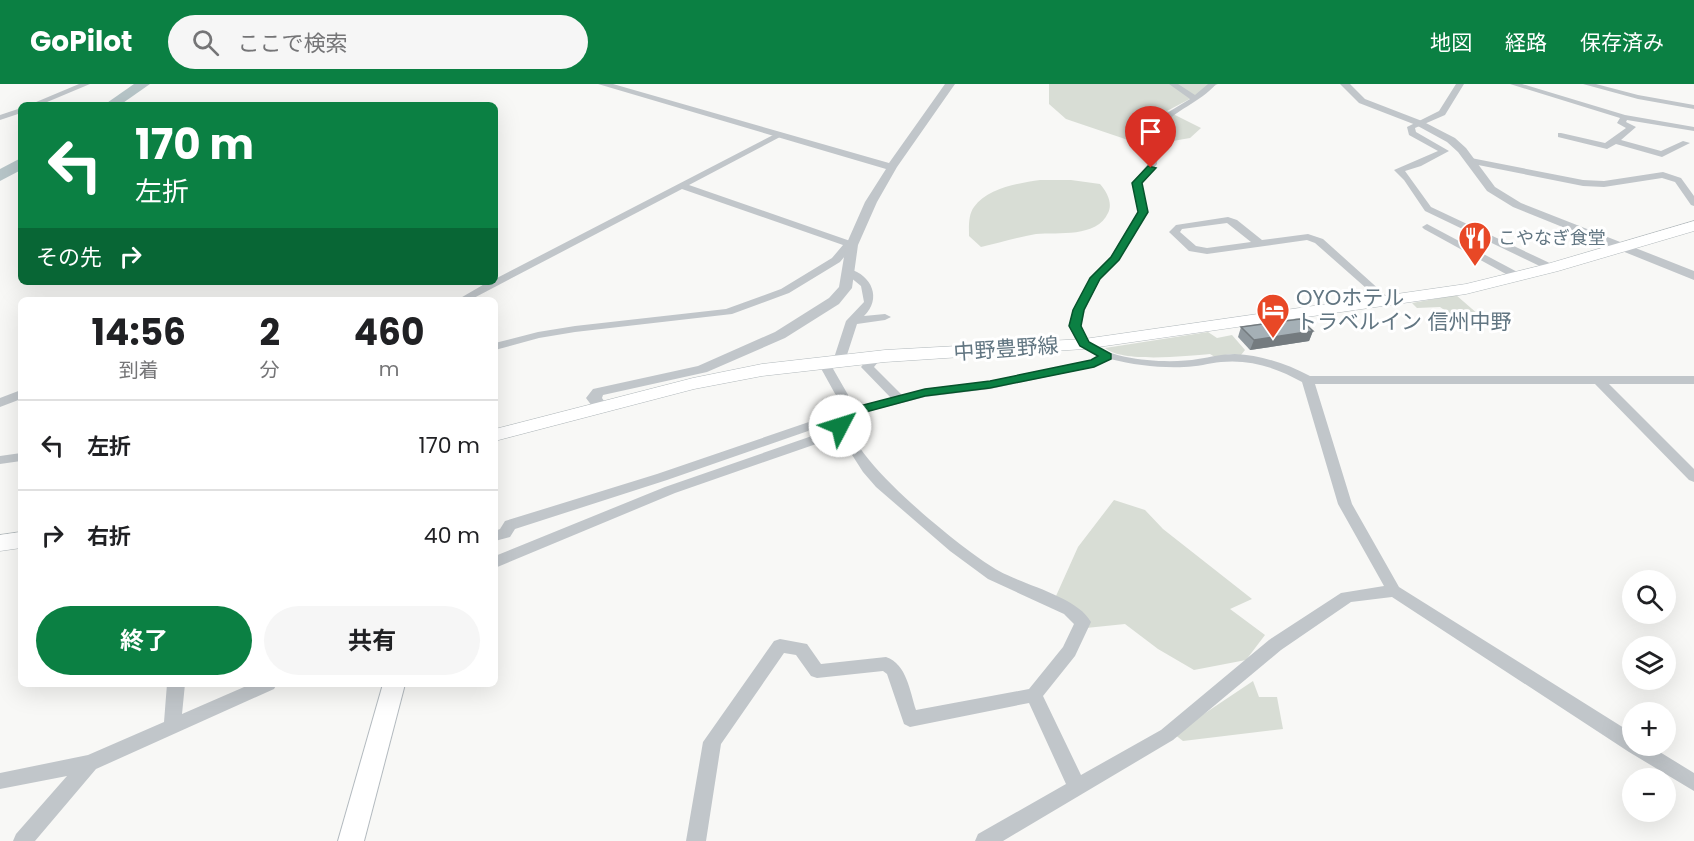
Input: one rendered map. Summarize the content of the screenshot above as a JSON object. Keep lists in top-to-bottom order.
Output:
{
  "streets": {
    "main road": ["中野豊野線"]
  },
  "places": {
    "restaurant": ["こやなぎ食堂"],
    "hotel": ["OYOホテル トラベルイン 信州中野"]
  },
  "page": {
    "header": "GoPilot",
    "search": "ここで検索",
    "nav": ["地図", "経路", "保存済み"],
    "turn": ["170 m", "左折"],
    "then": "その先",
    "eta": [
      "14:56",
      "到着",
      "2",
      "分",
      "460",
      "m"
    ],
    "list": [
      {
        "name": "左折",
        "value": "170 m"
      },
      {
        "name": "右折",
        "value": "40 m"
      }
    ],
    "map_buttons": ["+", "−"],
    "buttons": ["終了", "共有"]
  }
}
